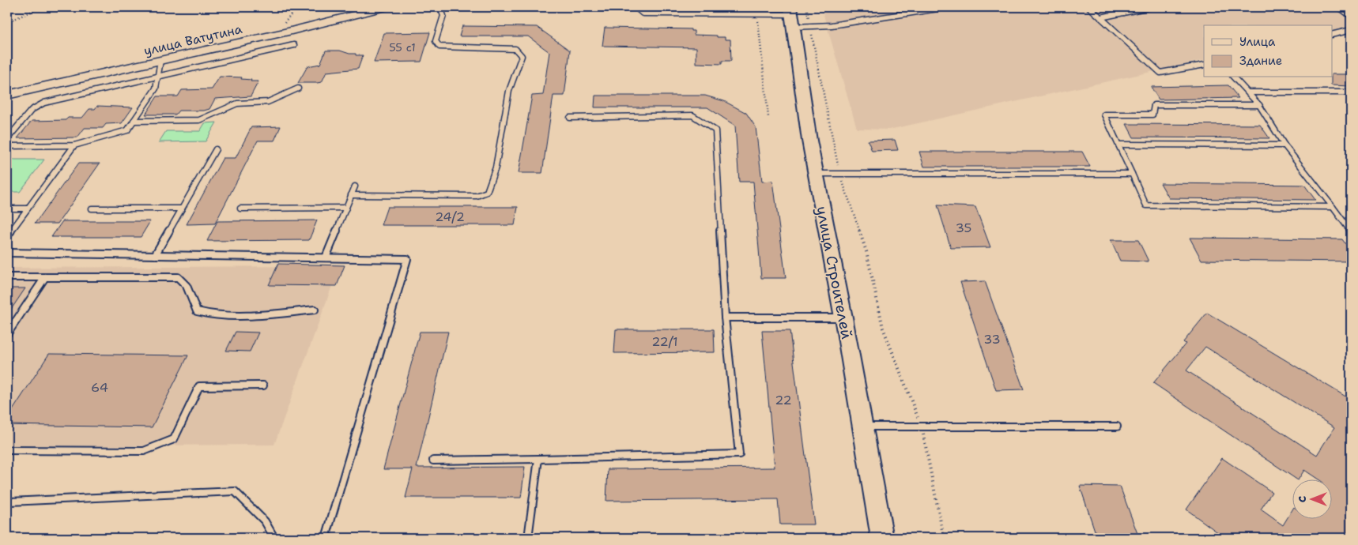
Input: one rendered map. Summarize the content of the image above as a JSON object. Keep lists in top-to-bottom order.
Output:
{
  "streets": {
    "main road": ["улица Строителей"],
    "street": ["улица Ватутина"]
  },
  "house_numbers": [
    "55 с1",
    "24/2",
    "35",
    "33",
    "22/1",
    "64",
    "22"
  ],
  "legend": ["Улица", "Здание"],
  "north": "left"
}
